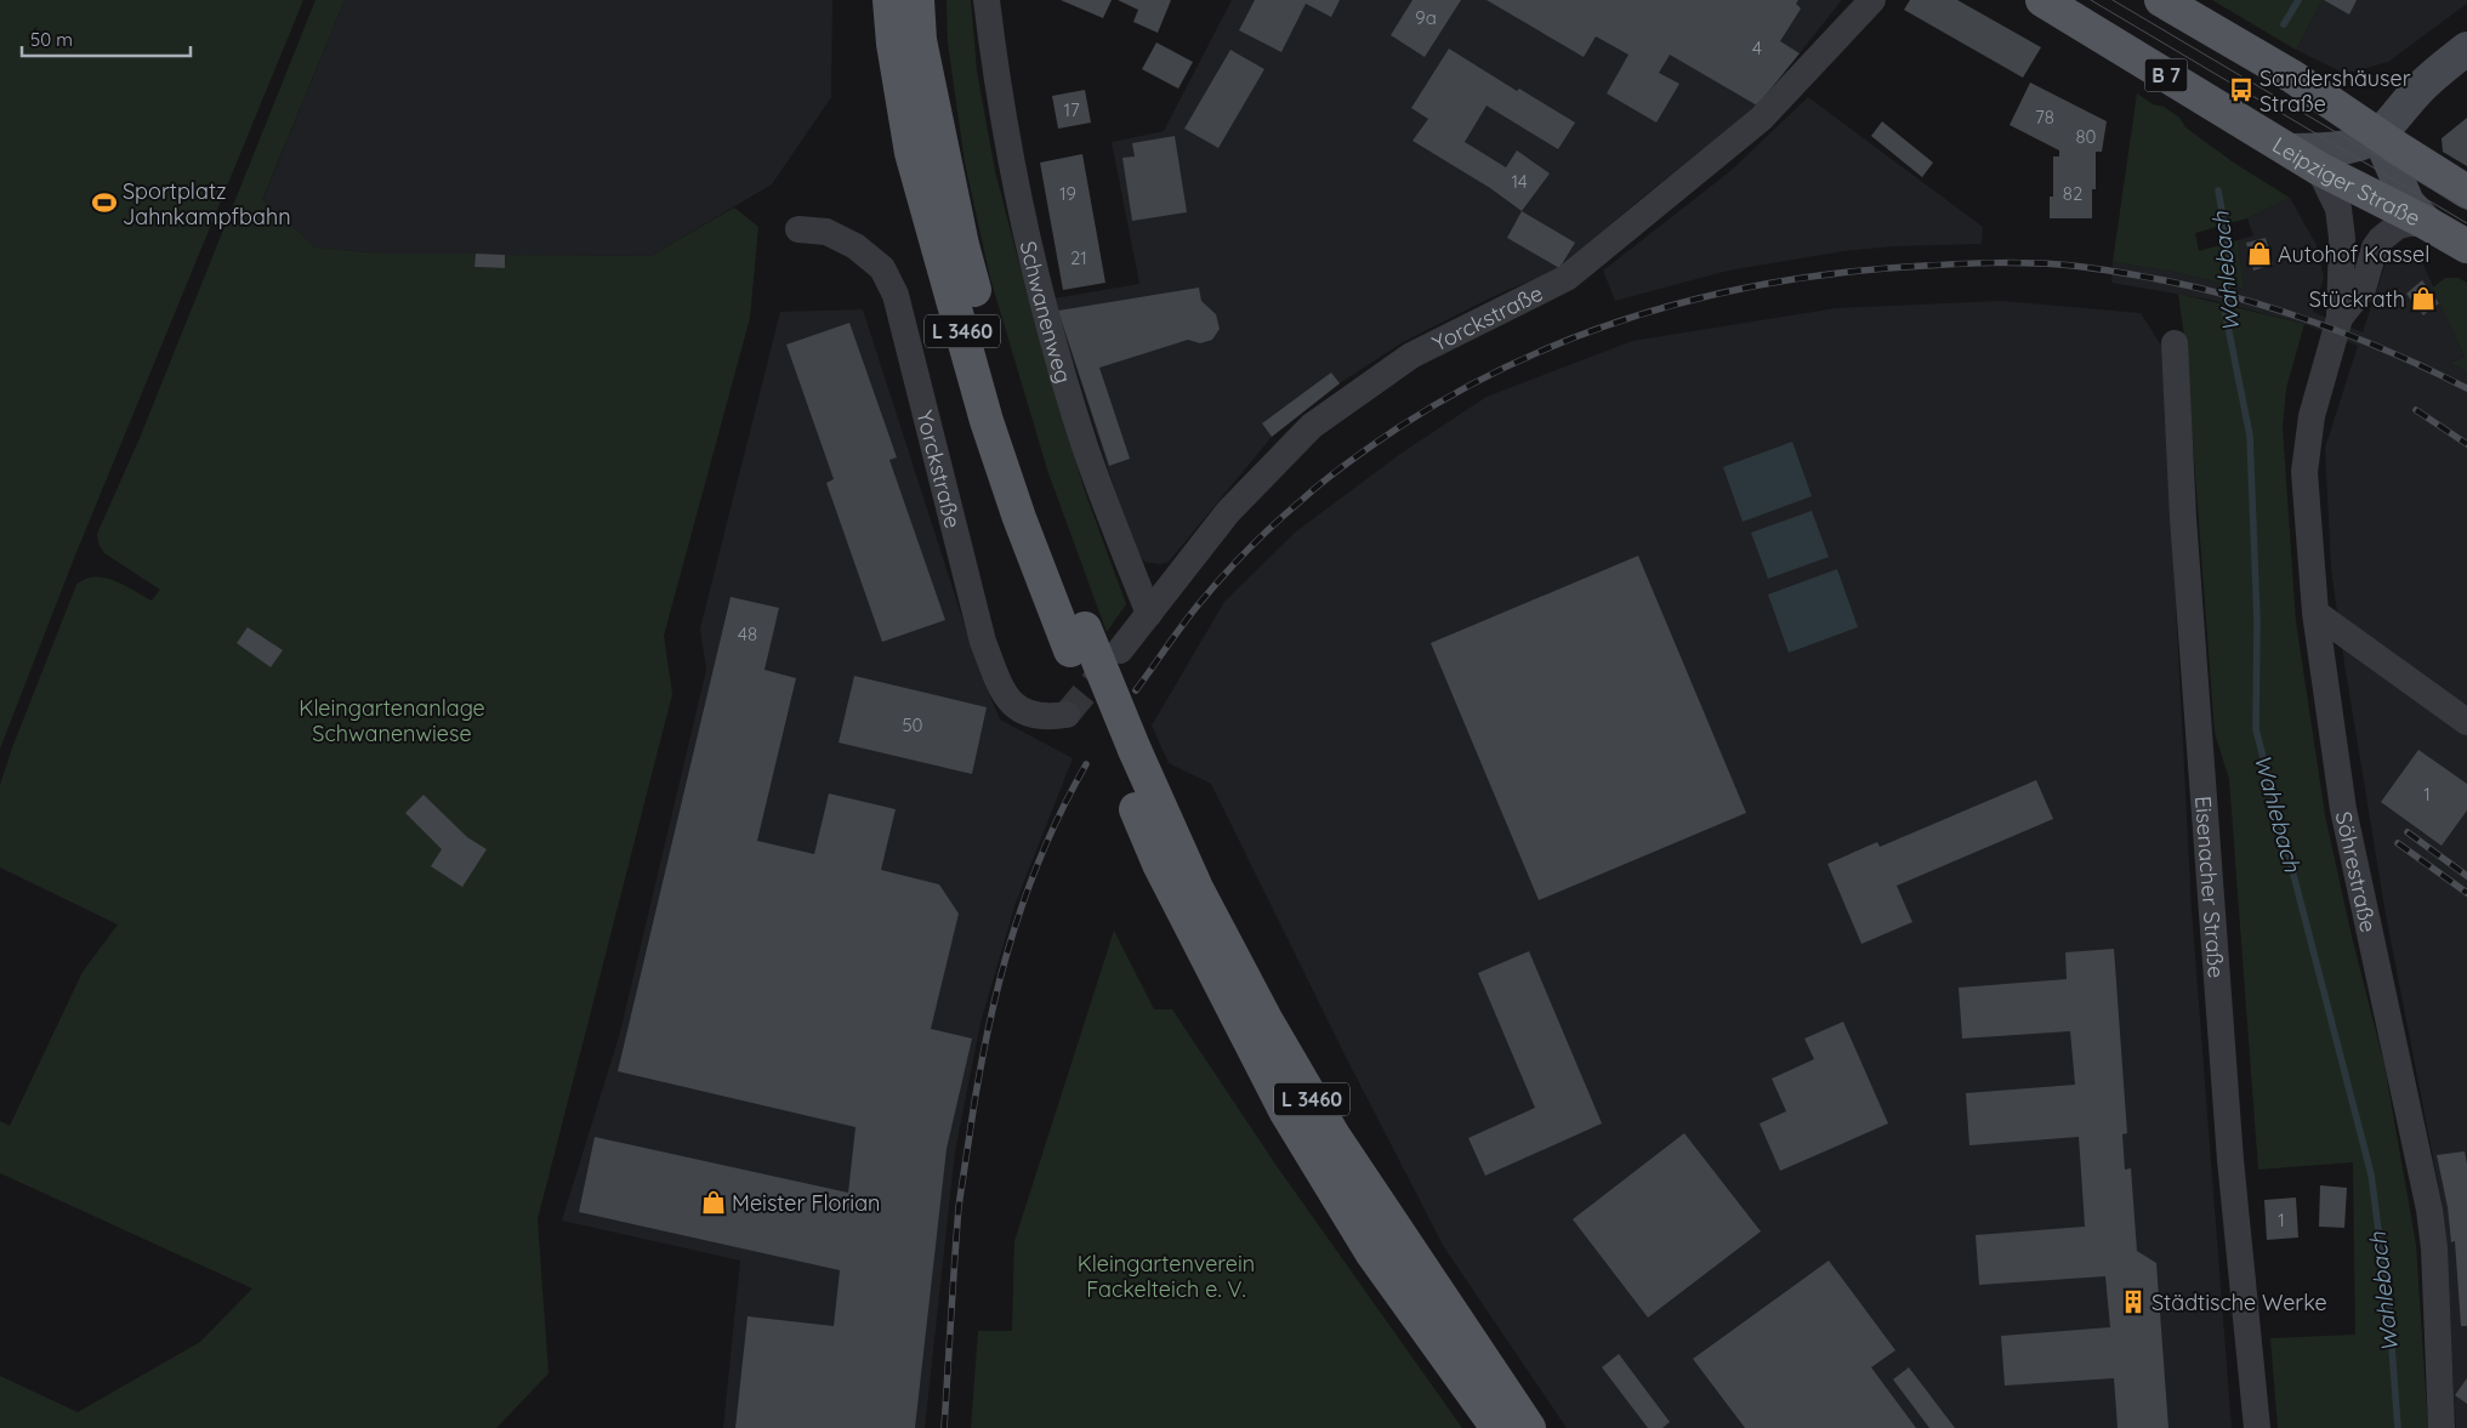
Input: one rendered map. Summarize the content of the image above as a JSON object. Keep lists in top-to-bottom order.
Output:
{
  "streets": {
    "main road": ["B 7", "Leipziger Straße", "L 3460"],
    "street": [
      "Schwanenweg",
      "Yorckstraße",
      "Söhrestraße",
      "Eisenacher Straße"
    ]
  },
  "crossings": [
    ["Leipziger Straße", "Söhrestraße"],
    ["Schwanenweg", "Yorckstraße"]
  ],
  "water": ["Wahlebach"],
  "parks": ["Kleingartenanlage Schwanenwiese", "Kleingartenverein Fackelteich e. V."],
  "places": {
    "bus stop": ["Sandershäuser Straße"],
    "sports": ["Sportplatz Jahnkampfbahn"],
    "shop": ["Autohof Kassel", "Stückrath", "Meister Florian"],
    "building": ["Städtische Werke"]
  },
  "house_numbers": [
    "9a",
    "4",
    "17",
    "78",
    "80",
    "14",
    "19",
    "82",
    "21",
    "48",
    "50",
    "1",
    "1"
  ],
  "scale_bar": "50 m"
}
